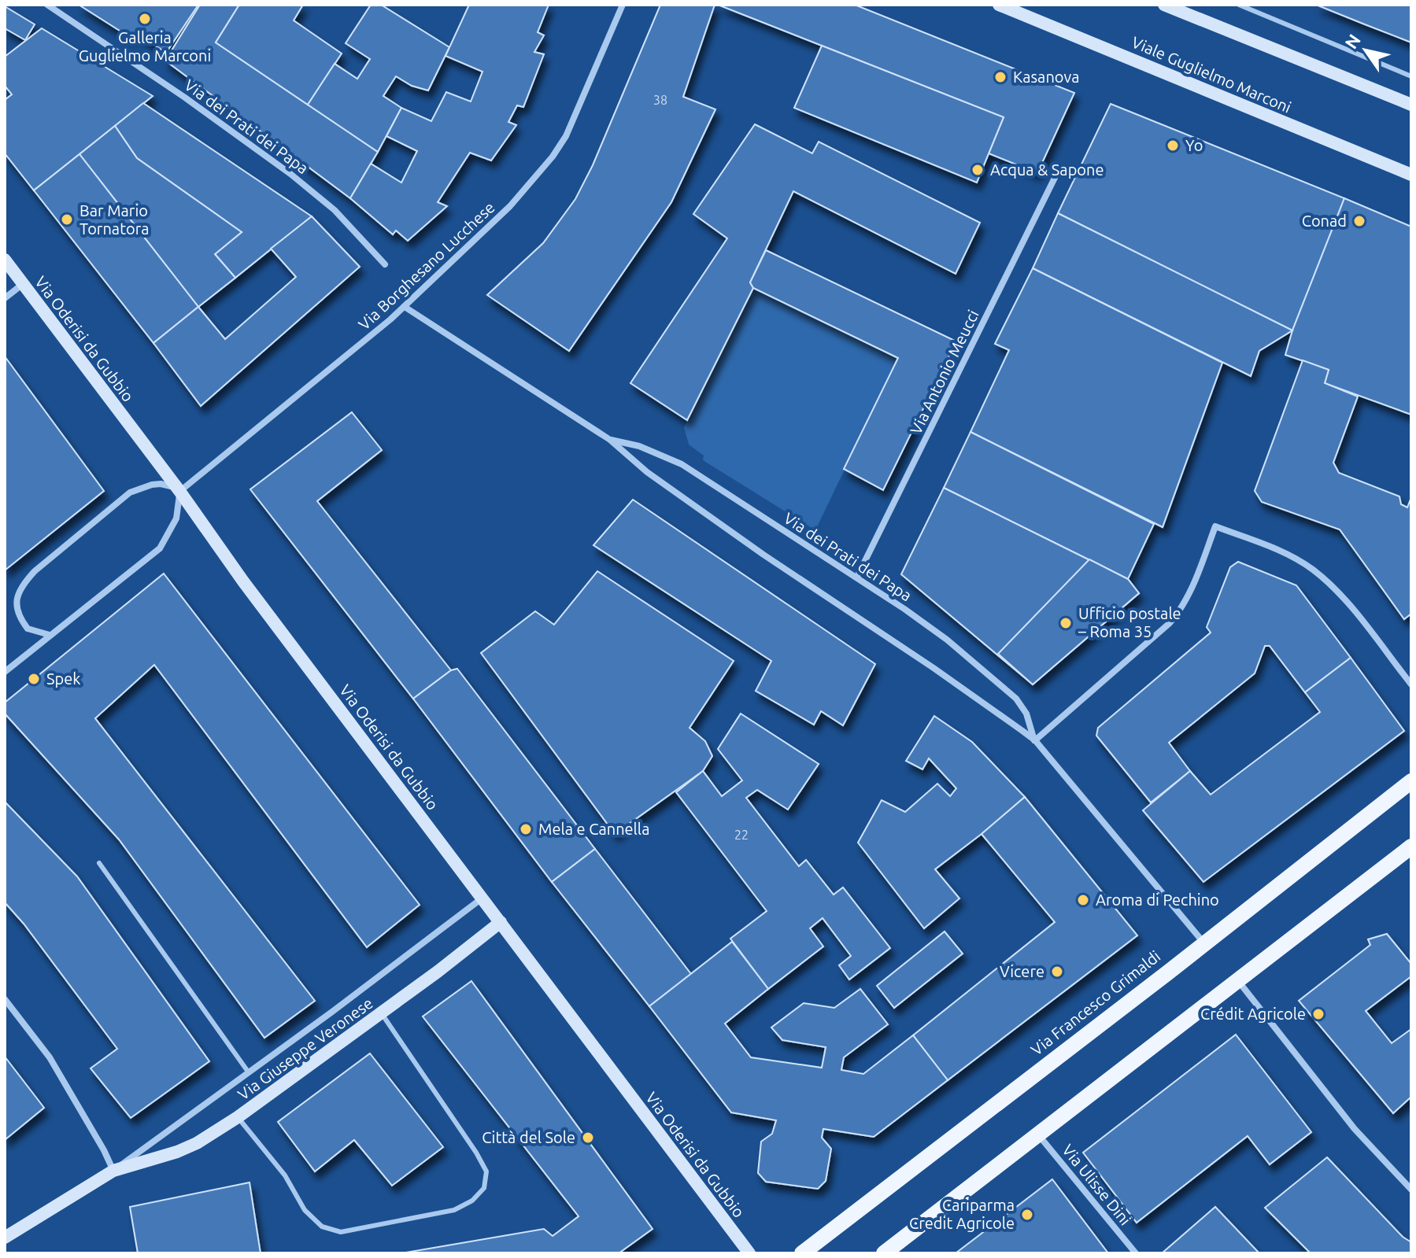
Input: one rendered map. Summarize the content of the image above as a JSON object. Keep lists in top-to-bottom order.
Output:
{
  "streets": {
    "main road": [
      "Viale Guglielmo Marconi",
      "Via Oderisi da Gubbio",
      "Via Francesco Grimaldi",
      "Via Giuseppe Veronese"
    ],
    "street": [
      "Via dei Prati dei Papa",
      "Via Borghesano Lucchese",
      "Via Antonio Meucci",
      "Via Ulisse Dini"
    ]
  },
  "crossings": [
    ["Via dei Prati dei Papa", "Via Borghesano Lucchese"],
    ["Via dei Prati dei Papa", "Via Antonio Meucci"],
    ["Via dei Prati dei Papa", "Via Francesco Grimaldi"],
    ["Via Borghesano Lucchese", "Via Oderisi da Gubbio"],
    ["Via Oderisi da Gubbio", "Via Giuseppe Veronese"]
  ],
  "places": [
    "Galleria Guglielmo Marconi",
    "Kasanova",
    "Yo",
    "Acqua & Sapone",
    "Bar Mario Tornatora",
    "Conad",
    "Ufficio postale – Roma 35",
    "Spek",
    "Mela e Cannella",
    "Aroma di Pechino",
    "Vicere",
    "Crédit Agricole",
    "Città del Sole",
    "Cariparma Credit Agricole"
  ],
  "house_numbers": ["38", "22"],
  "north": "top left"
}
